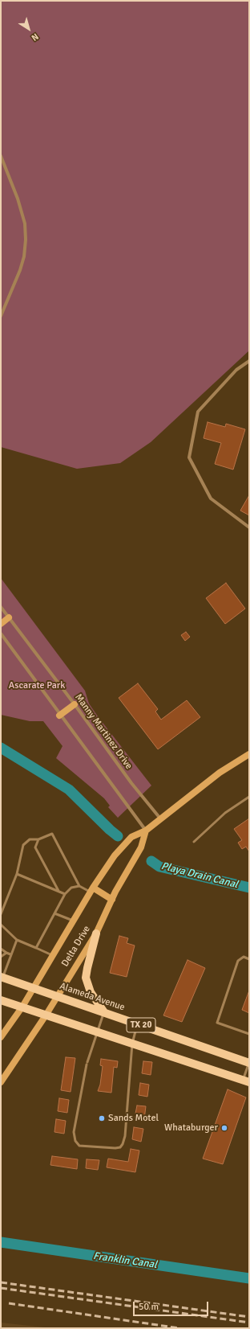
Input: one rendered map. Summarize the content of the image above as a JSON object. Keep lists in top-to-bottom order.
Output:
{
  "streets": {
    "main road": ["Delta Drive", "Alameda Avenue", "TX 20"],
    "street": ["Manny Martinez Drive"]
  },
  "crossings": [
    ["Manny Martinez Drive", "Delta Drive"],
    ["Delta Drive", "Alameda Avenue"],
    ["Delta Drive", "TX 20"]
  ],
  "water": ["Playa Drain Canal", "Franklin Canal"],
  "parks": ["Ascarate Park"],
  "places": ["Sands Motel", "Whataburger"],
  "scale_bar": "50 m",
  "north": "bottom right"
}
